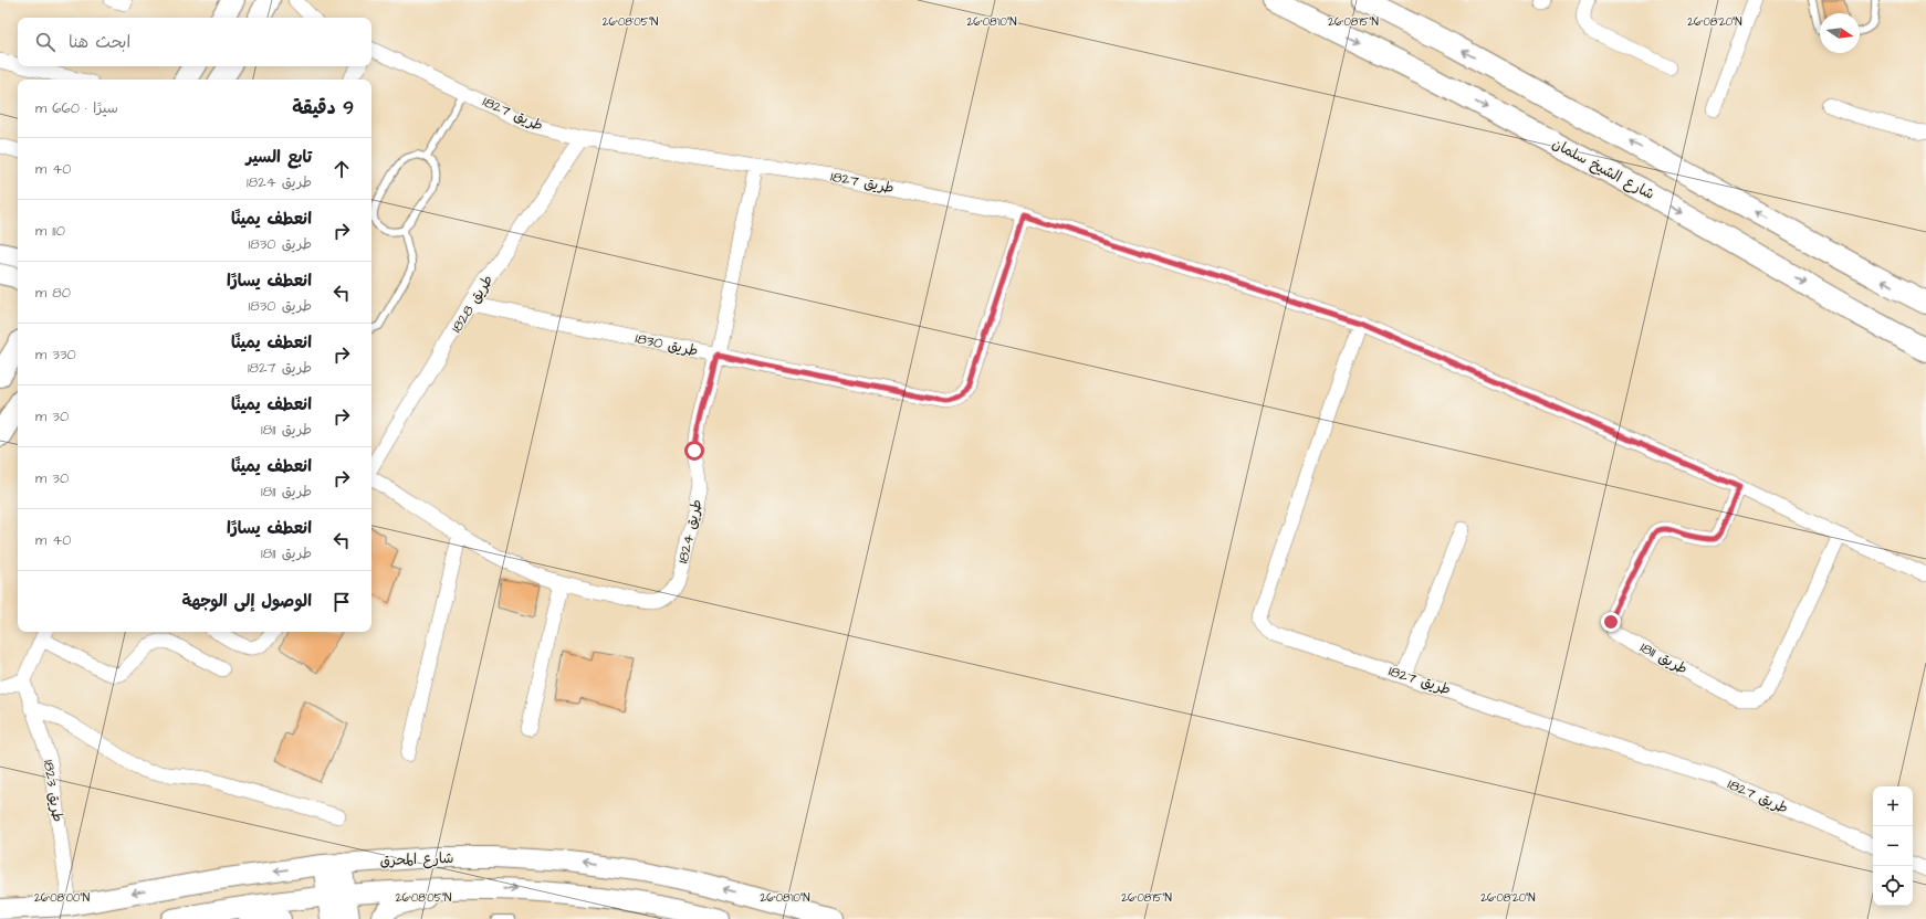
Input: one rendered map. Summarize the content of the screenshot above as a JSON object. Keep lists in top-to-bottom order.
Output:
{
  "streets": {
    "main road": ["شارع الشيخ سلمان", "شارع المحرق"],
    "street": [
      "طريق 1827",
      "طريق 1828",
      "طريق 1830",
      "طريق 1824",
      "طريق 1811",
      "طريق 1823"
    ]
  },
  "crossings": [
    ["طريق 1827", "طريق 1828"],
    ["طريق 1827", "طريق 1830"],
    ["طريق 1827", "طريق 1824"],
    ["طريق 1827", "طريق 1811"],
    ["طريق 1828", "طريق 1830"],
    ["طريق 1830", "طريق 1824"],
    ["طريق 1823", "شارع المحرق"]
  ],
  "north": "right",
  "page": {
    "search": "ابحث هنا",
    "heading": ["9 دقيقة", "سيرًا · 660 m"],
    "list": [
      ["تابع السير", "طريق 1824", "40 m"],
      ["انعطف يمينًا", "طريق 1830", "110 m"],
      ["انعطف يسارًا", "طريق 1830", "80 m"],
      ["انعطف يمينًا", "طريق 1827", "330 m"],
      ["انعطف يمينًا", "طريق 1811", "30 m"],
      ["انعطف يمينًا", "طريق 1811", "30 m"],
      ["انعطف يسارًا", "طريق 1811", "40 m"],
      "الوصول إلى الوجهة"
    ],
    "map_buttons": ["+", "−"]
  },
  "coordinates": [
    "26°08'05\"N",
    "26°08'10\"N",
    "26°08'15\"N",
    "26°08'20\"N",
    "26°08'00\"N"
  ]
}
